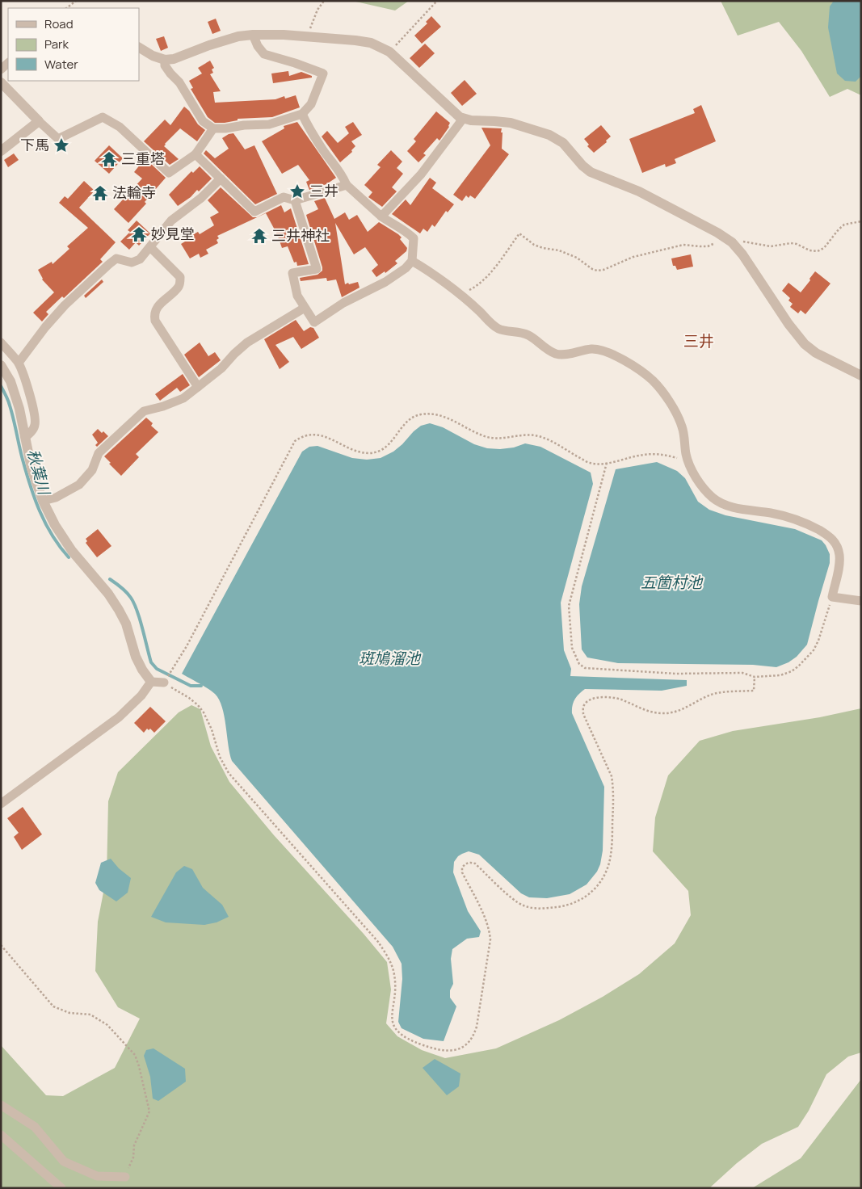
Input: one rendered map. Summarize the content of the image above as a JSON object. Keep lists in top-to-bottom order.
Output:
{
  "districts": ["三井"],
  "water": ["秋葉川", "五箇村池", "斑鳩溜池"],
  "places": {
    "place": ["下馬", "三井"],
    "temple": [
      "三重塔",
      "法輪寺",
      "妙見堂",
      "三井神社"
    ]
  },
  "legend": ["Road", "Park", "Water"]
}
